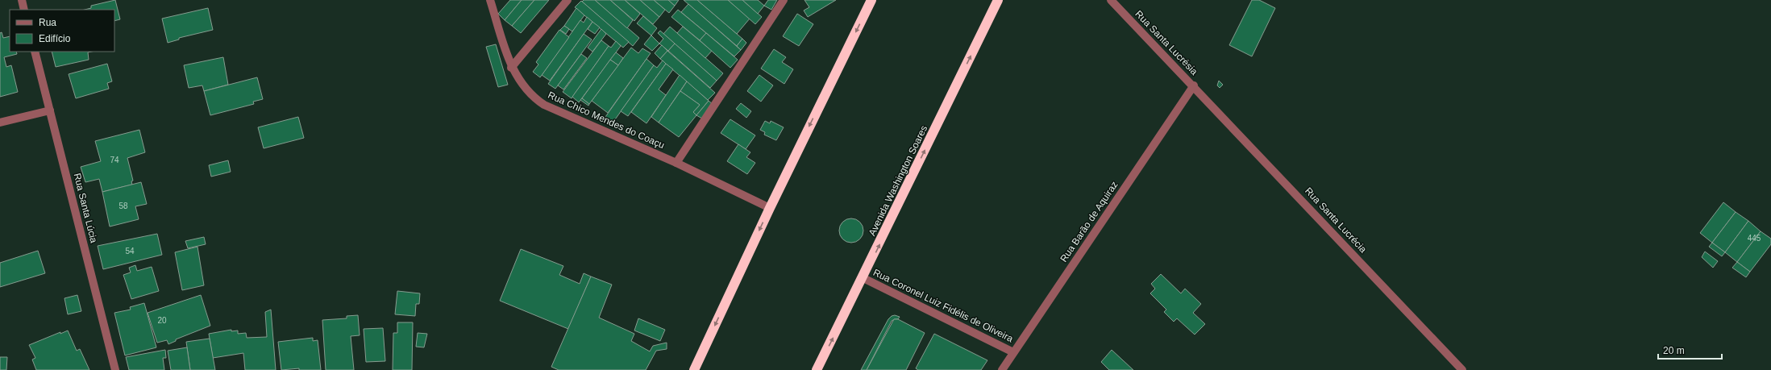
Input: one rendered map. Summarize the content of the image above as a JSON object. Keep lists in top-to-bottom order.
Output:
{
  "streets": {
    "highway": ["Avenida Washington Soares"],
    "street": [
      "Rua Santa Lucrésia",
      "Rua Chico Mendes do Coaçu",
      "Rua Santa Lúcia",
      "Rua Santa Lucrécia",
      "Rua Barão de Aquiraz",
      "Rua Coronel Luiz Fidélis de Oliveira"
    ]
  },
  "crossings": [
    ["Rua Santa Lucrésia", "Rua Santa Lucrécia"],
    ["Rua Santa Lucrésia", "Rua Barão de Aquiraz"],
    ["Avenida Washington Soares", "Rua Coronel Luiz Fidélis de Oliveira"],
    ["Rua Santa Lucrécia", "Rua Barão de Aquiraz"],
    ["Rua Barão de Aquiraz", "Rua Coronel Luiz Fidélis de Oliveira"]
  ],
  "one_way": ["Avenida Washington Soares"],
  "house_numbers": [
    "74",
    "58",
    "445",
    "54",
    "20"
  ],
  "legend": ["Rua", "Edifício"],
  "scale_bar": "20 m"
}
